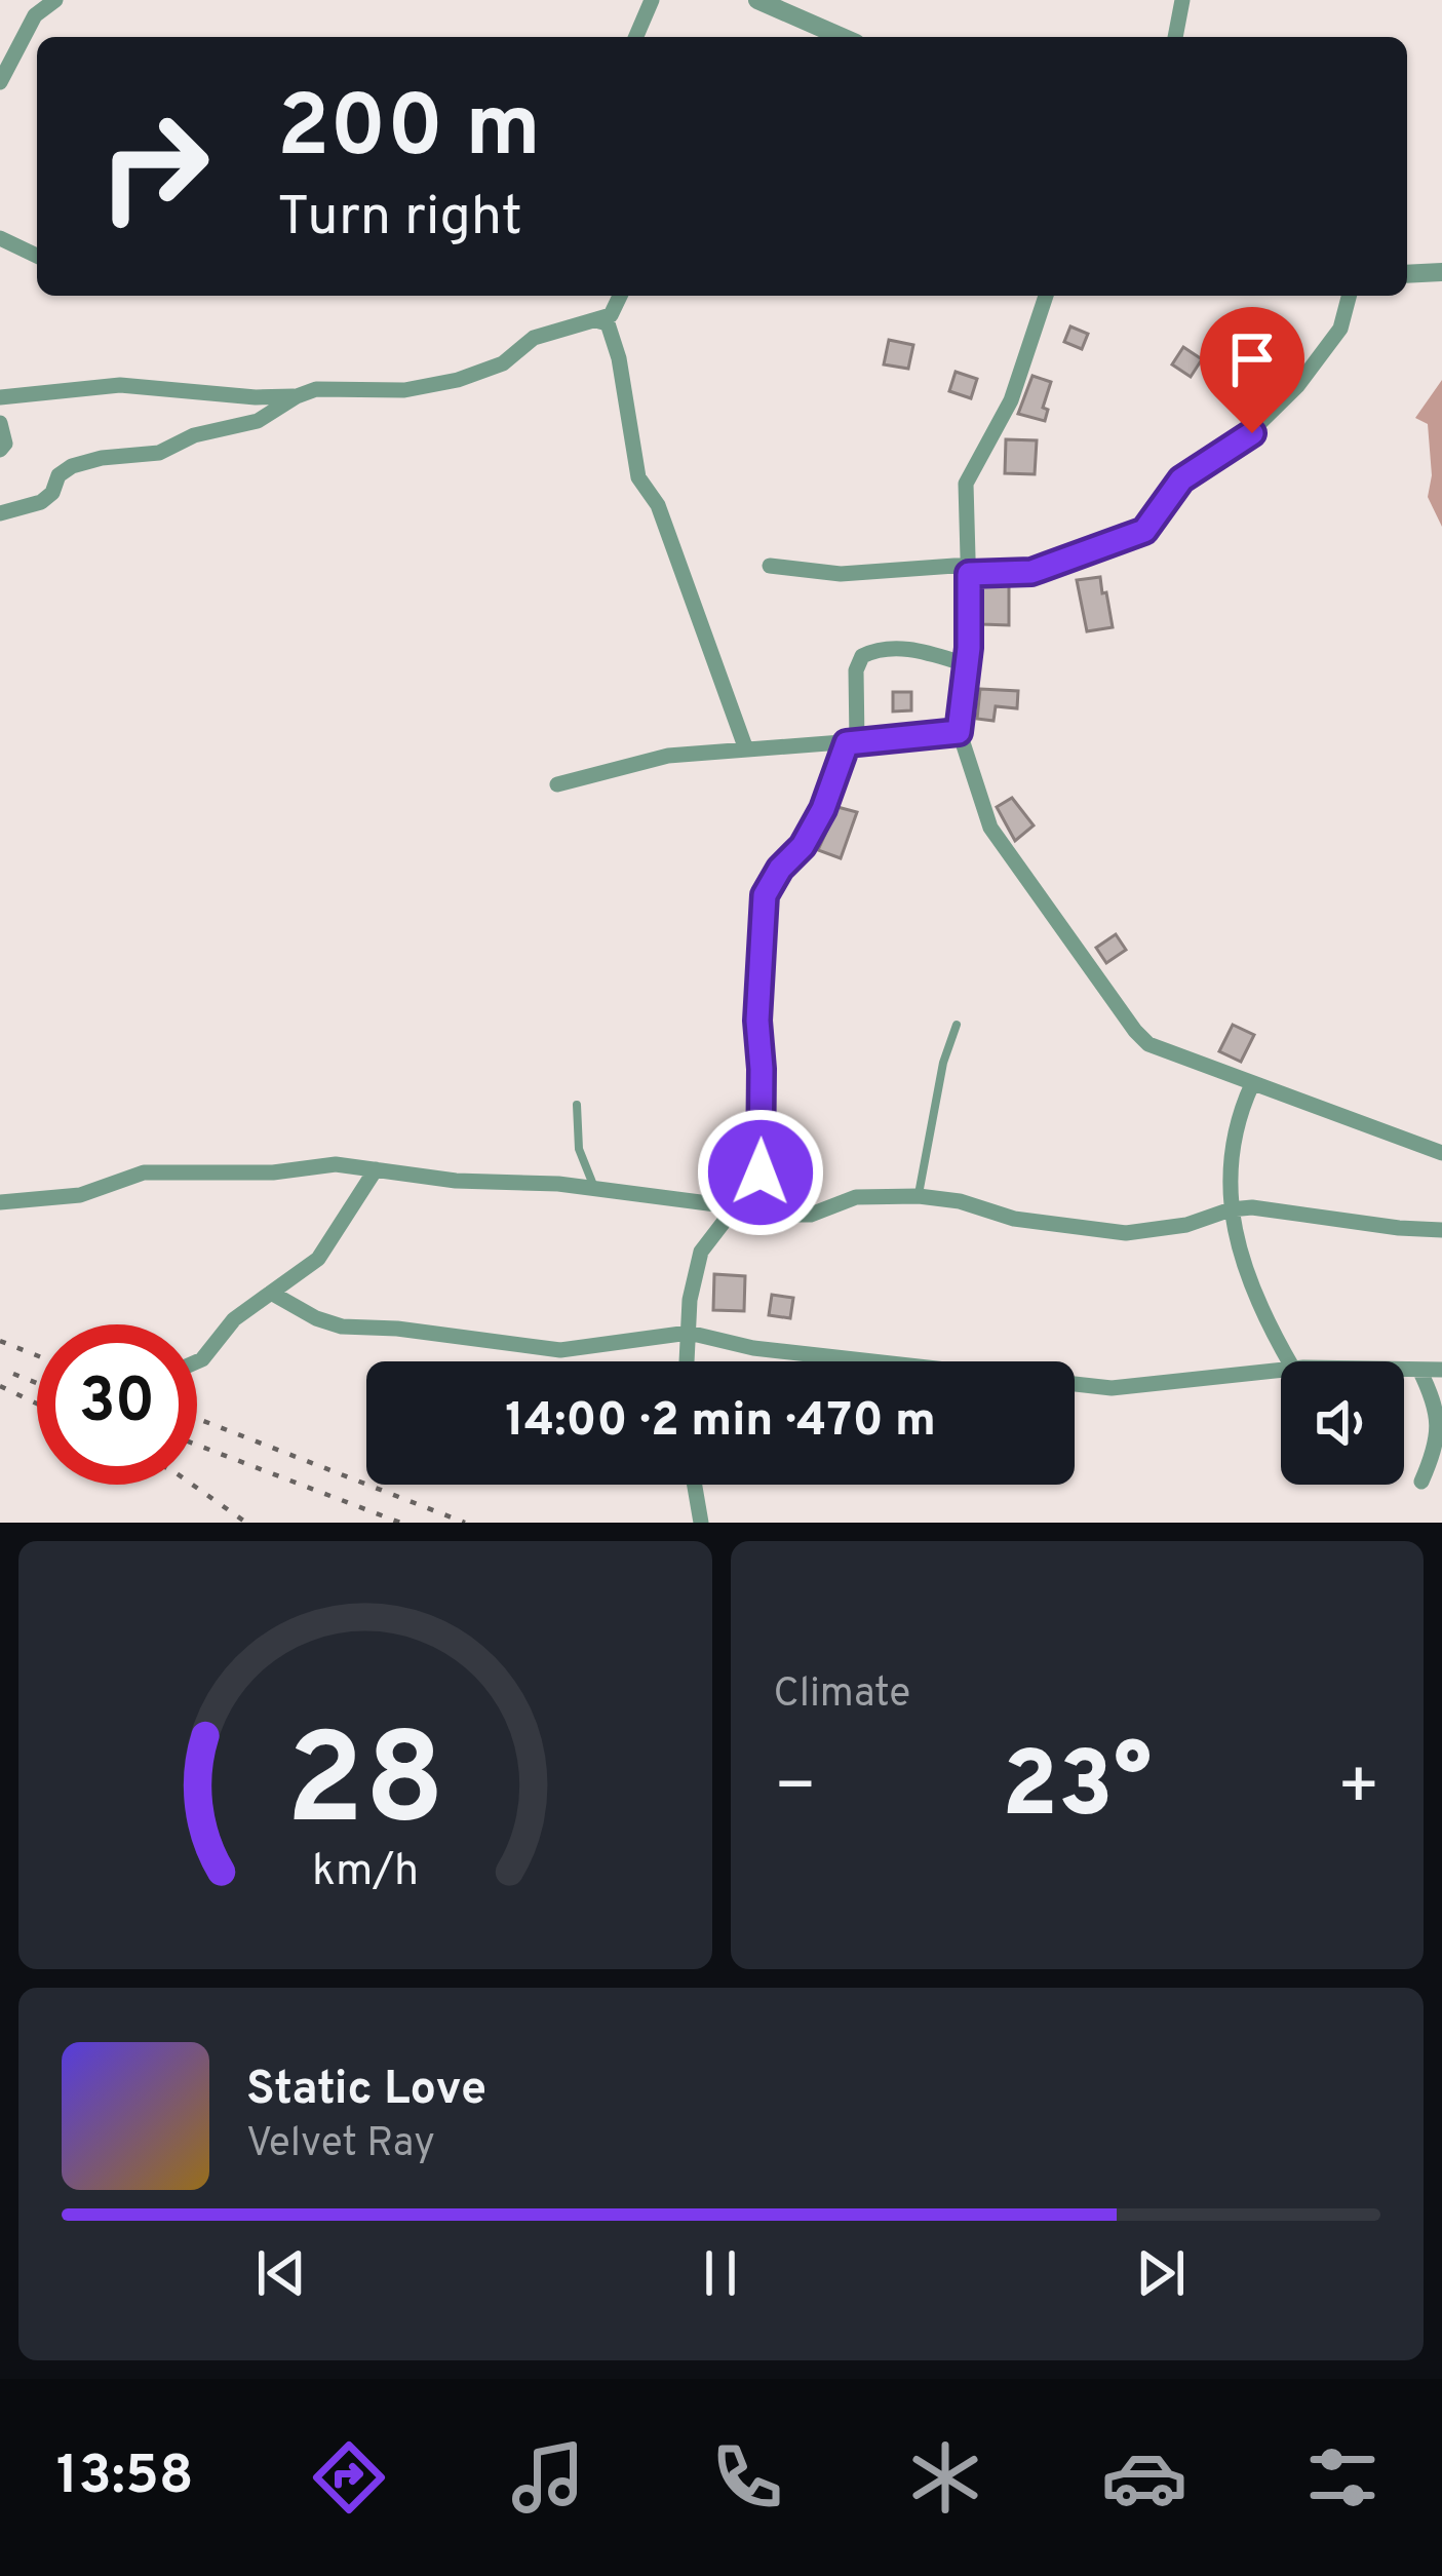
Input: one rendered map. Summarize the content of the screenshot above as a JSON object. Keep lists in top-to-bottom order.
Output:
{
  "page": {
    "turn": ["200 m", "Turn right"],
    "limit": "30",
    "trip": "14:00 · 2 min · 470 m",
    "tile": "Climate",
    "heat": ["−", "23°", "+"],
    "song": ["Static Love", "Velvet Ray"],
    "tabs": "13:58",
    "gauge": ["28", "km/h"]
  }
}
